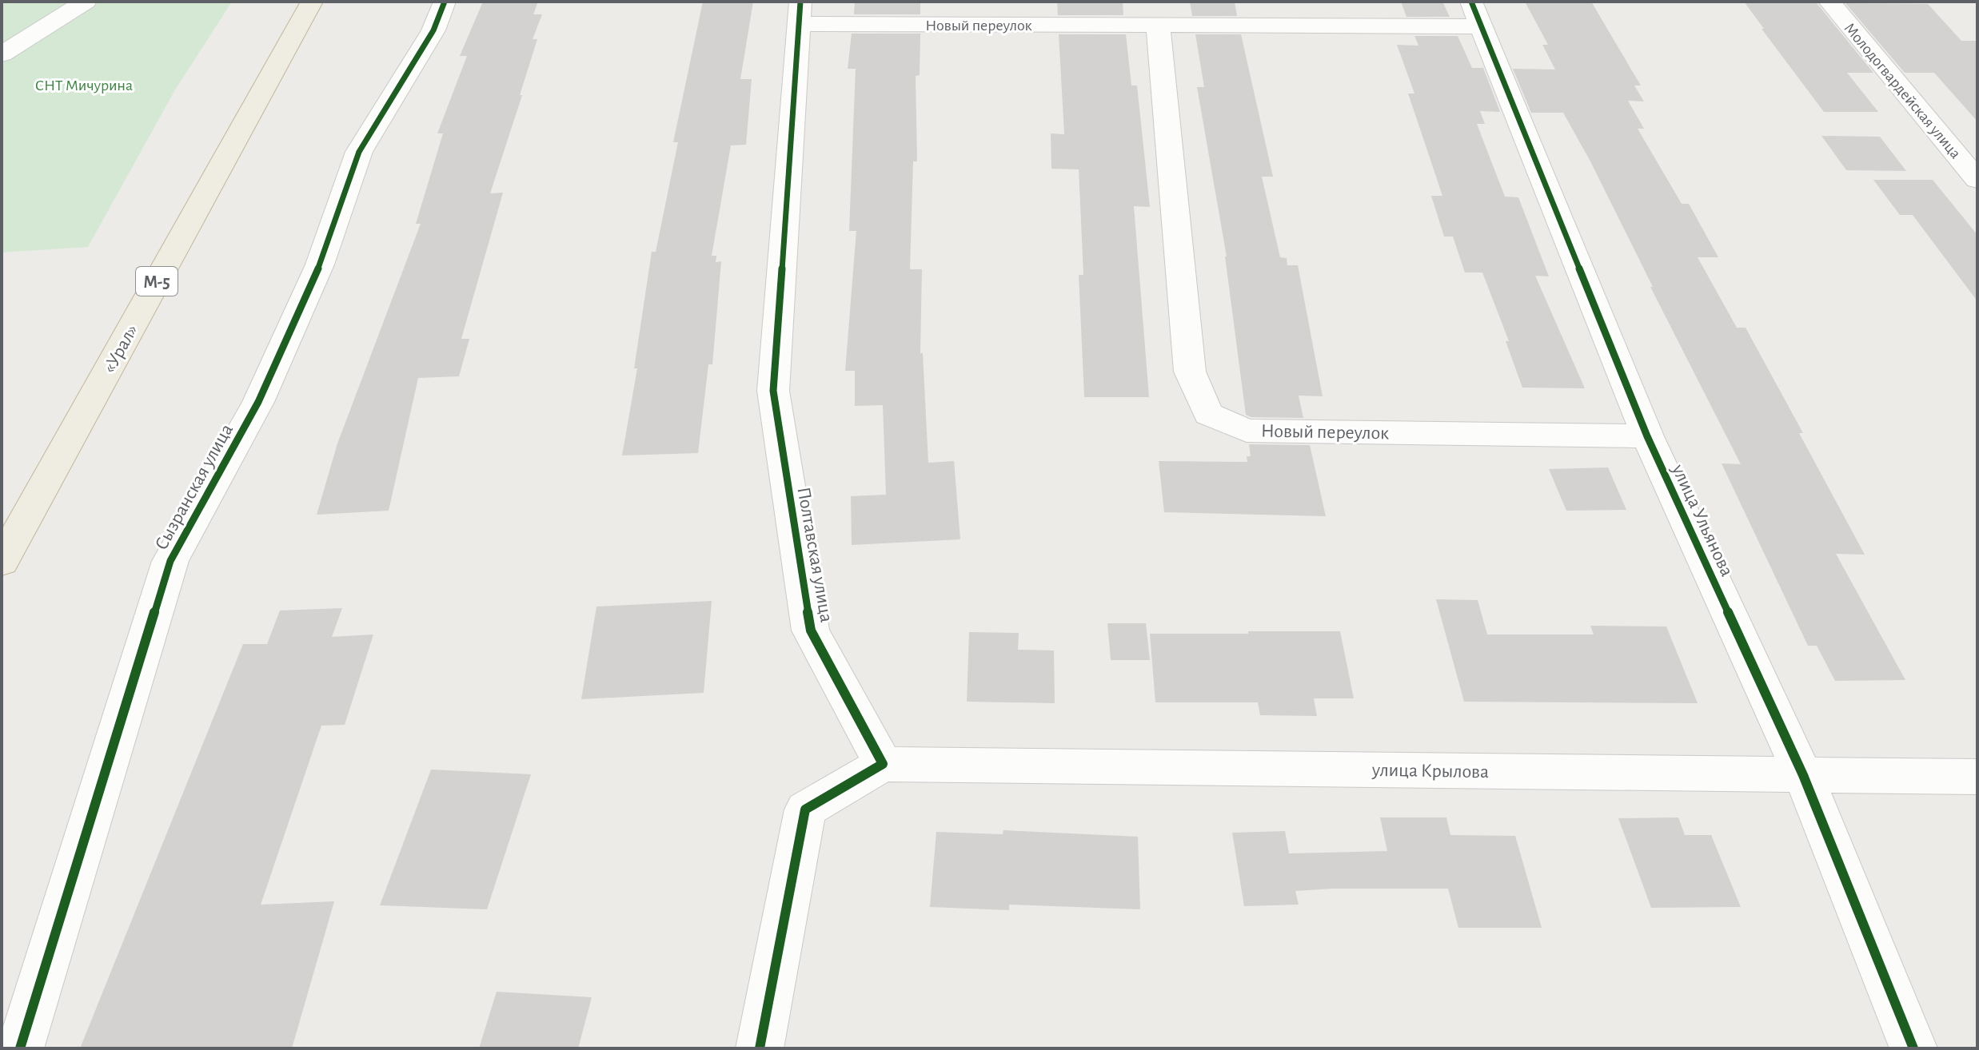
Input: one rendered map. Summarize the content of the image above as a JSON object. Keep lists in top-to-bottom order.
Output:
{
  "streets": {
    "highway": ["М-5", "«Урал»"],
    "street": [
      "Новый переулок",
      "Молодогвардейская улица",
      "Сызранская улица",
      "улица Ульянова",
      "Полтавская улица",
      "улица Крылова"
    ]
  },
  "crossings": [
    ["Новый переулок", "улица Ульянова"],
    ["Новый переулок", "Полтавская улица"],
    ["улица Ульянова", "улица Крылова"],
    ["Полтавская улица", "улица Крылова"]
  ],
  "parks": ["СНТ Мичурина"]
}
